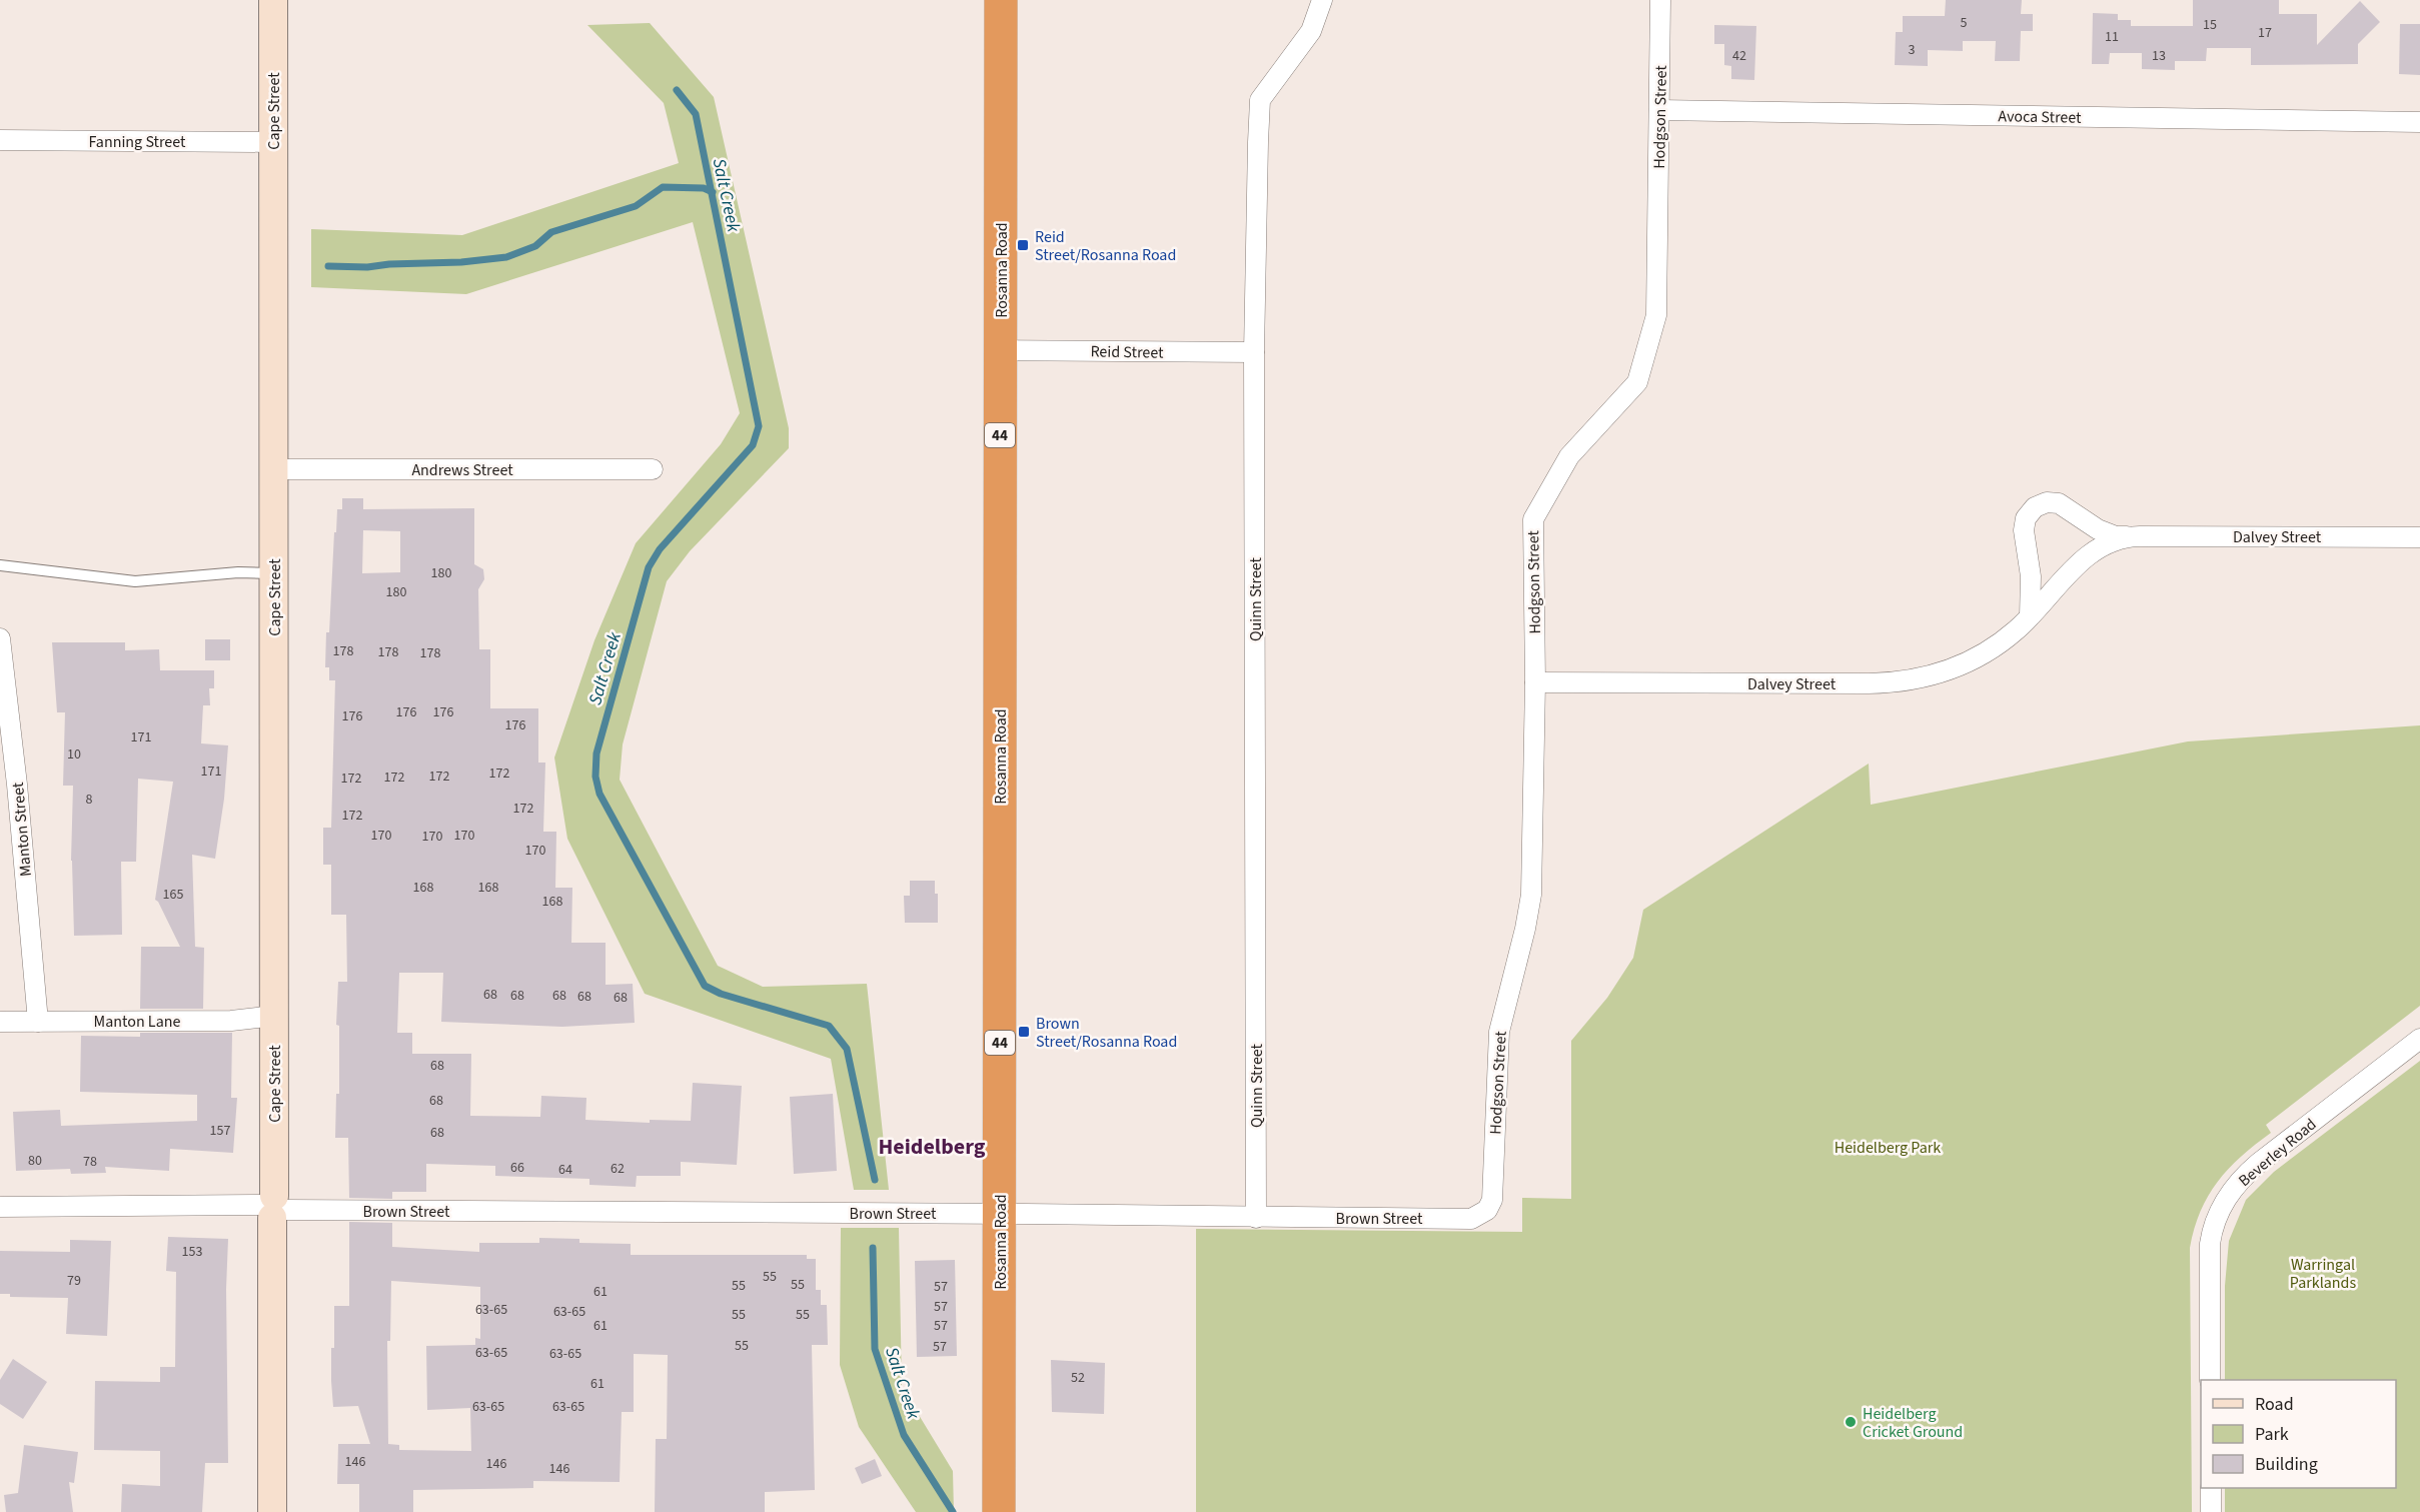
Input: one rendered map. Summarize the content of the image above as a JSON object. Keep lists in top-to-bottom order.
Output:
{
  "streets": {
    "highway": ["Rosanna Road", "44"],
    "street": [
      "Cape Street",
      "Avoca Street",
      "Hodgson Street",
      "Fanning Street",
      "Reid Street",
      "Andrews Street",
      "Dalvey Street",
      "Quinn Street",
      "Manton Street",
      "Manton Lane",
      "Beverley Road",
      "Brown Street"
    ]
  },
  "crossings": [
    ["Cape Street", "Fanning Street"],
    ["Cape Street", "Andrews Street"],
    ["Cape Street", "Manton Lane"],
    ["Cape Street", "Brown Street"],
    ["Avoca Street", "Hodgson Street"],
    ["Hodgson Street", "Dalvey Street"],
    ["Hodgson Street", "Brown Street"],
    ["Rosanna Road", "Reid Street"],
    ["Rosanna Road", "Brown Street"],
    ["Reid Street", "Quinn Street"],
    ["Quinn Street", "Brown Street"],
    ["Manton Street", "Manton Lane"]
  ],
  "districts": ["Heidelberg"],
  "water": ["Salt Creek"],
  "parks": ["Heidelberg Park", "Warringal Parklands"],
  "places": {
    "transit": ["Reid Street/Rosanna Road", "Brown Street/Rosanna Road"],
    "other": ["Heidelberg Cricket Ground"]
  },
  "house_numbers": [
    "5",
    "15",
    "17",
    "11",
    "3",
    "42",
    "13",
    "180",
    "180",
    "178",
    "178",
    "178",
    "176",
    "176",
    "176",
    "176",
    "171",
    "10",
    "171",
    "172",
    "172",
    "172",
    "172",
    "8",
    "172",
    "172",
    "170",
    "170",
    "170",
    "170",
    "168",
    "168",
    "165",
    "168",
    "68",
    "68",
    "68",
    "68",
    "68",
    "68",
    "68",
    "157",
    "68",
    "80",
    "78",
    "66",
    "62",
    "64",
    "153",
    "55",
    "79",
    "55",
    "55",
    "57",
    "61",
    "57",
    "63-65",
    "63-65",
    "55",
    "55",
    "61",
    "57",
    "55",
    "57",
    "63-65",
    "63-65",
    "52",
    "61",
    "63-65",
    "63-65",
    "146",
    "146",
    "146"
  ],
  "legend": ["Road", "Park", "Building"]
}
